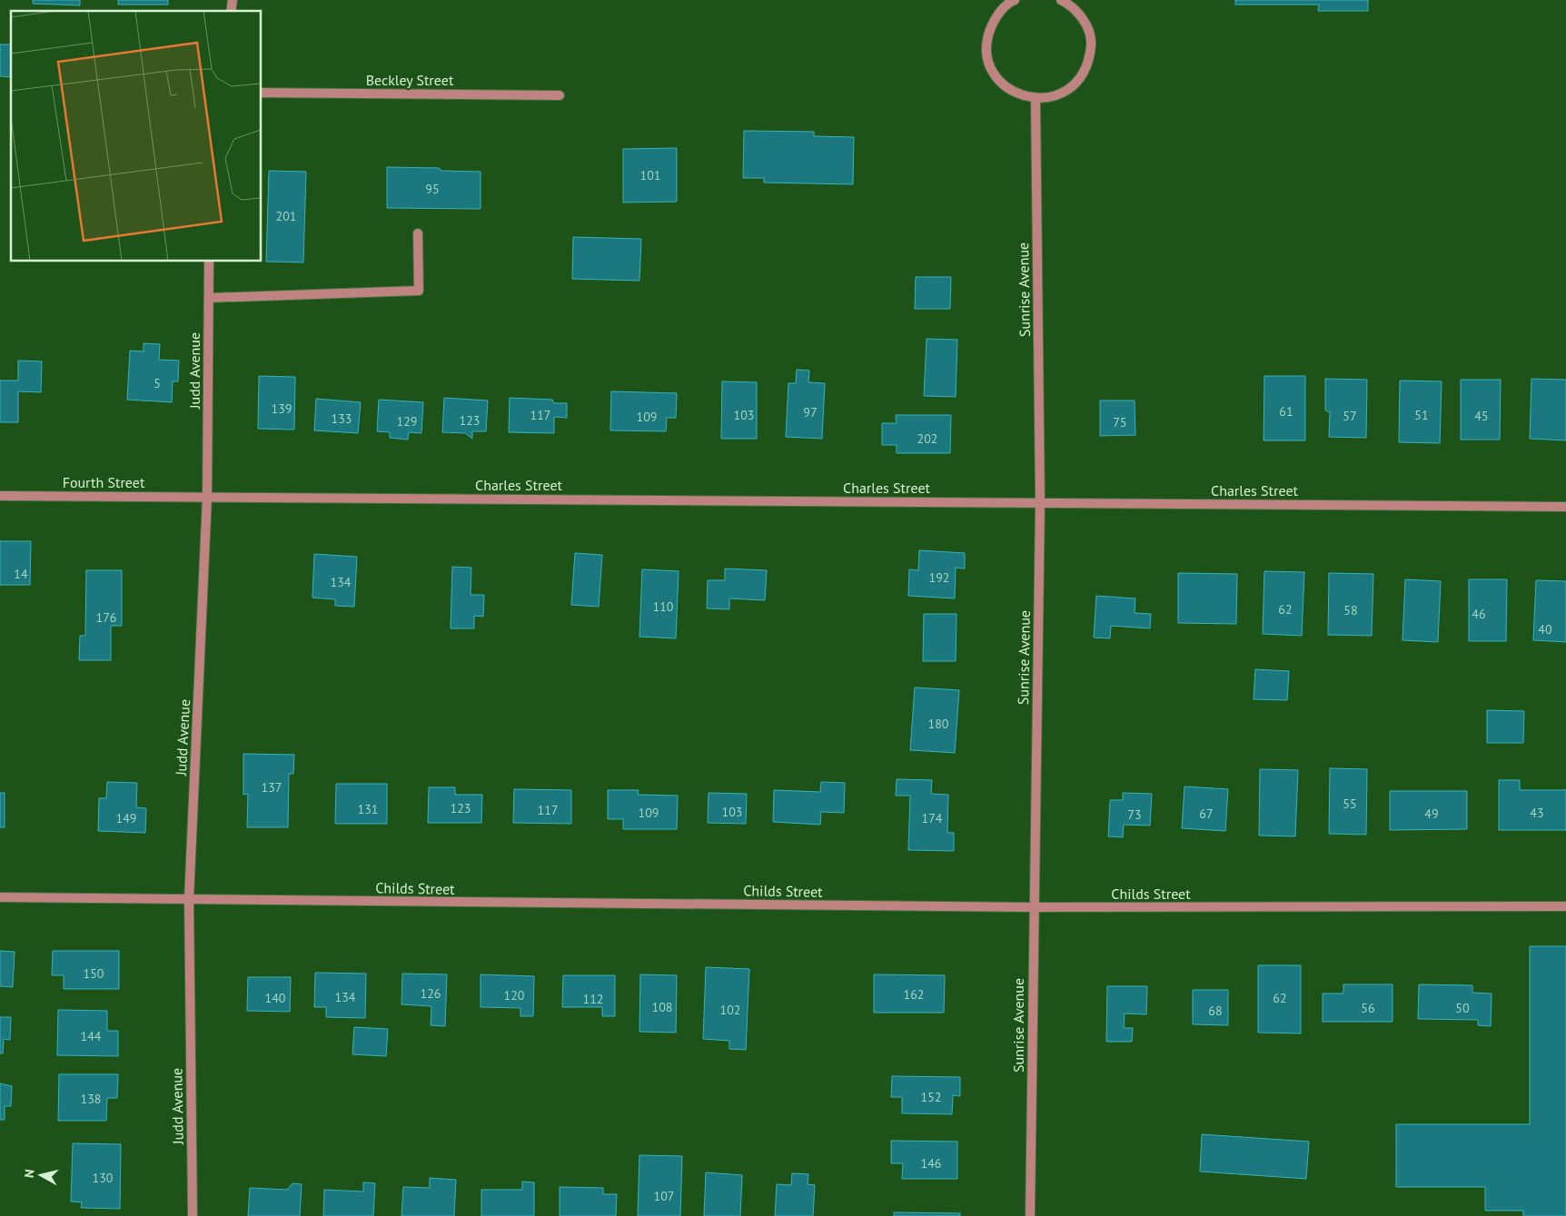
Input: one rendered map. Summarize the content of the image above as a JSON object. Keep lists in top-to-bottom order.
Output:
{
  "streets": {
    "street": [
      "Beckley Street",
      "Sunrise Avenue",
      "Judd Avenue",
      "Fourth Street",
      "Charles Street",
      "Childs Street"
    ]
  },
  "crossings": [
    ["Sunrise Avenue", "Charles Street"],
    ["Sunrise Avenue", "Childs Street"],
    ["Judd Avenue", "Fourth Street"],
    ["Judd Avenue", "Charles Street"],
    ["Judd Avenue", "Childs Street"],
    ["Fourth Street", "Charles Street"]
  ],
  "house_numbers": [
    "101",
    "95",
    "201",
    "5",
    "139",
    "61",
    "97",
    "117",
    "103",
    "51",
    "57",
    "45",
    "109",
    "133",
    "123",
    "129",
    "75",
    "202",
    "14",
    "192",
    "134",
    "110",
    "62",
    "58",
    "46",
    "176",
    "40",
    "180",
    "137",
    "55",
    "123",
    "131",
    "117",
    "103",
    "109",
    "43",
    "67",
    "49",
    "73",
    "149",
    "174",
    "150",
    "126",
    "162",
    "120",
    "134",
    "140",
    "62",
    "112",
    "108",
    "56",
    "50",
    "102",
    "68",
    "144",
    "152",
    "138",
    "146",
    "130",
    "107"
  ],
  "north": "left"
}
